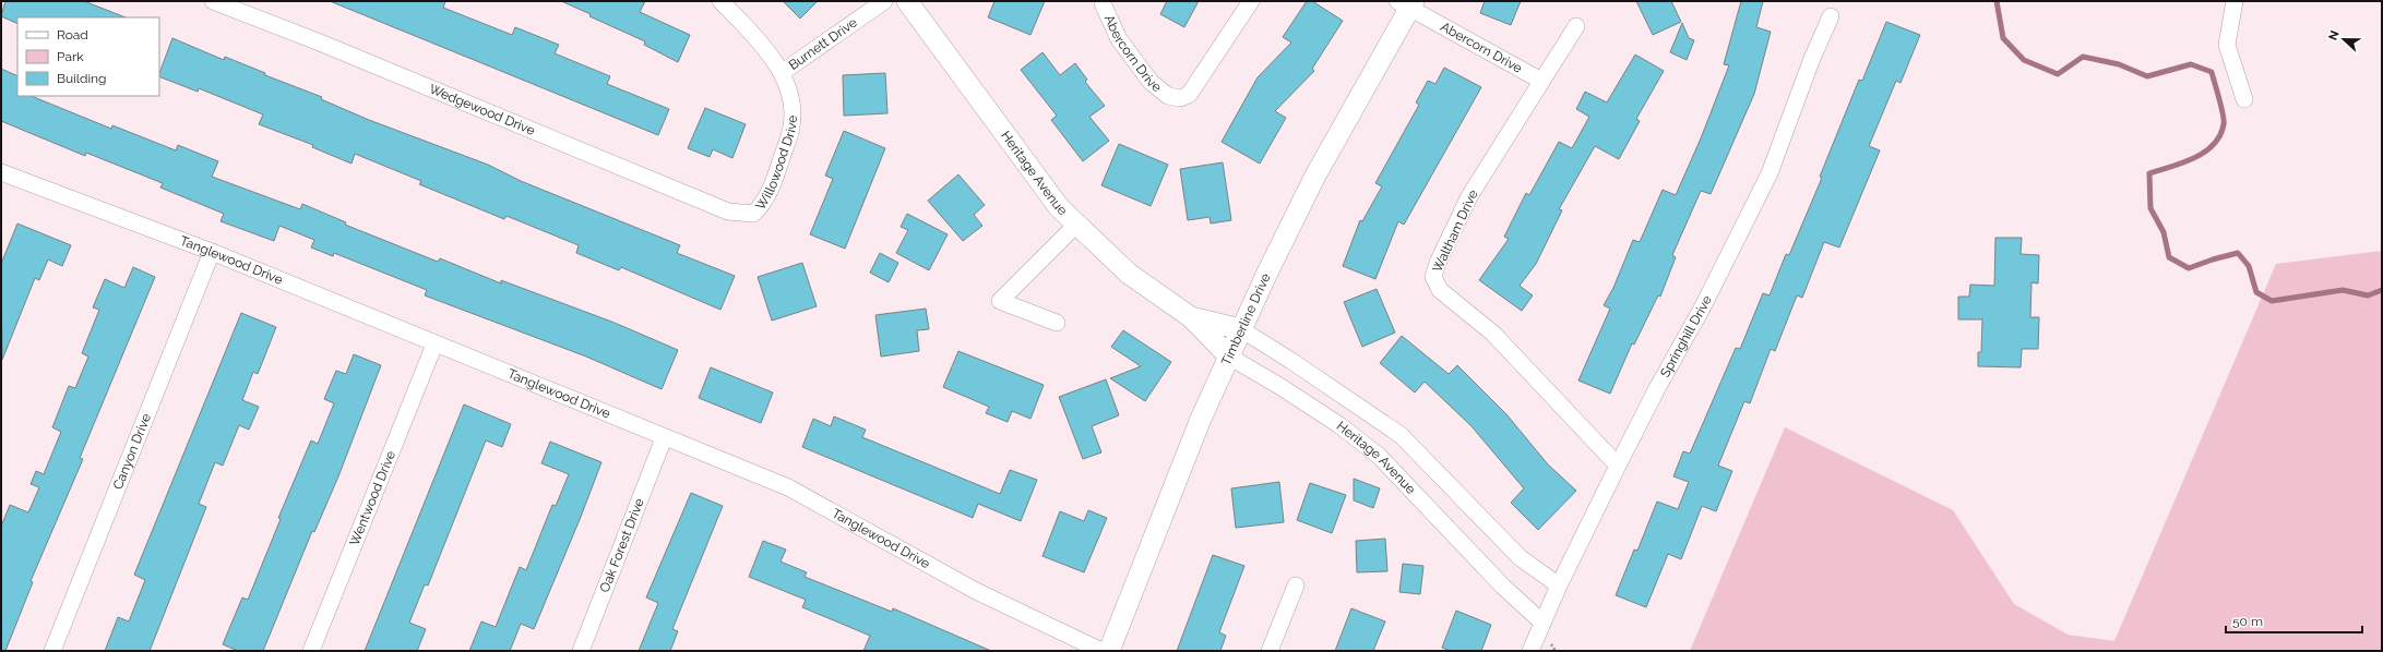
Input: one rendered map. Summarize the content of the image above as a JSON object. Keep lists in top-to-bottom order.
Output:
{
  "streets": {
    "street": [
      "Burnett Drive",
      "Abercorn Drive",
      "Wedgewood Drive",
      "Willowood Drive",
      "Heritage Avenue",
      "Waltham Drive",
      "Tanglewood Drive",
      "Timberline Drive",
      "Springhill Drive",
      "Canyon Drive",
      "Wentwood Drive",
      "Oak Forest Drive"
    ]
  },
  "crossings": [
    ["Burnett Drive", "Willowood Drive"],
    ["Abercorn Drive", "Waltham Drive"],
    ["Abercorn Drive", "Timberline Drive"],
    ["Wedgewood Drive", "Willowood Drive"],
    ["Heritage Avenue", "Timberline Drive"],
    ["Heritage Avenue", "Springhill Drive"],
    ["Waltham Drive", "Springhill Drive"],
    ["Tanglewood Drive", "Canyon Drive"],
    ["Tanglewood Drive", "Wentwood Drive"],
    ["Tanglewood Drive", "Oak Forest Drive"]
  ],
  "legend": ["Road", "Park", "Building"],
  "scale_bar": "50 m",
  "north": "left"
}
